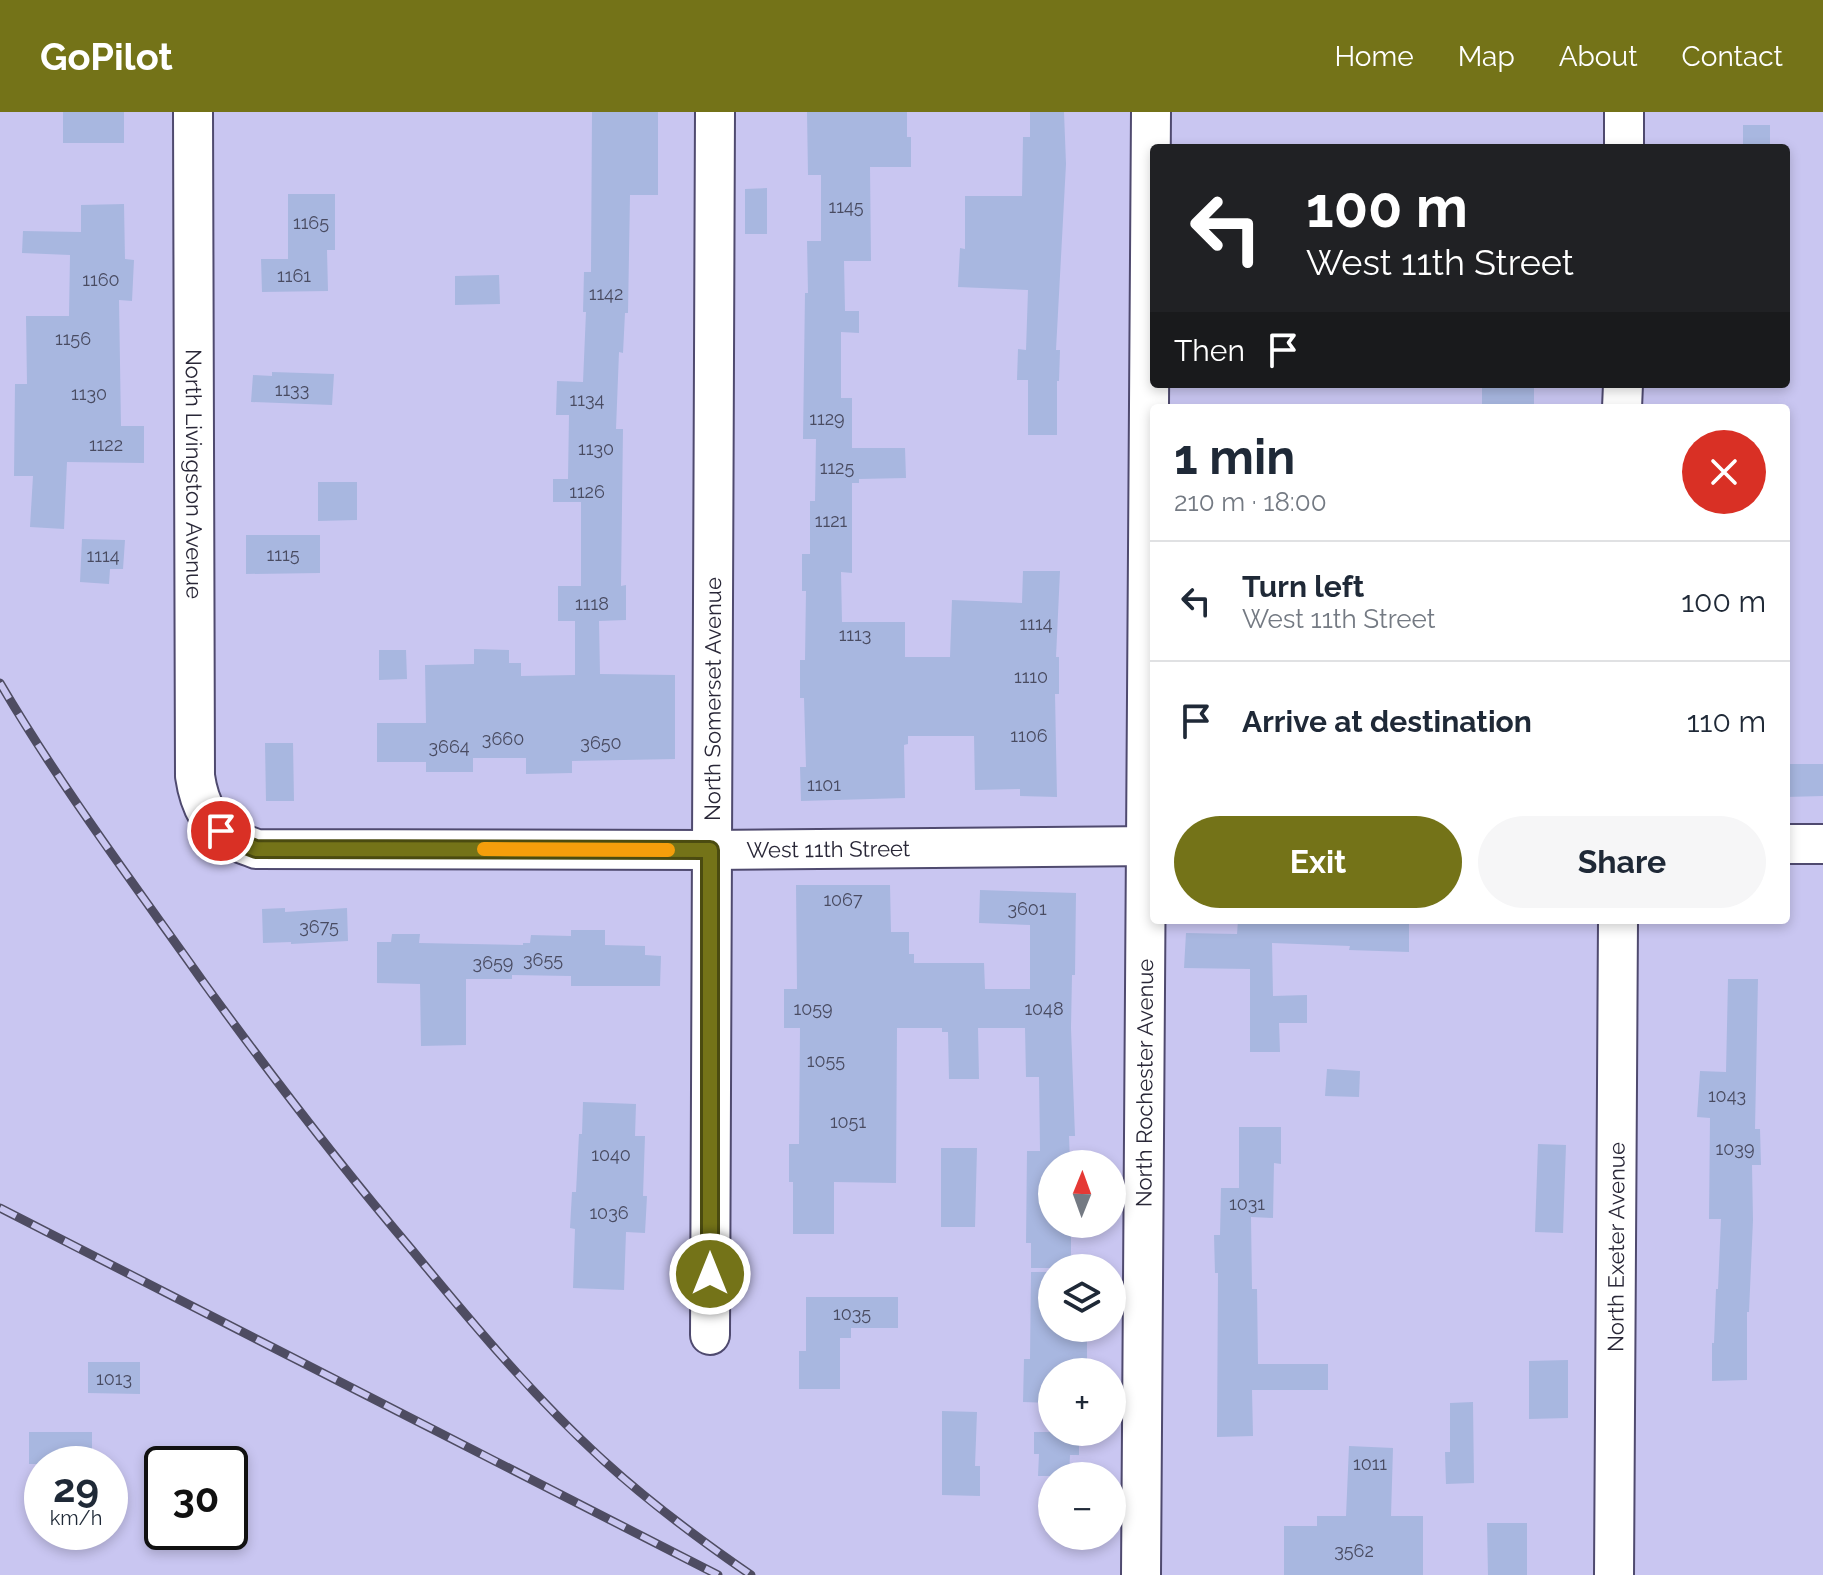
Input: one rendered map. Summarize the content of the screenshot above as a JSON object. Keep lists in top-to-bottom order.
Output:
{
  "streets": {
    "street": [
      "North Livingston Avenue",
      "North Somerset Avenue",
      "West 11th Street",
      "North Rochester Avenue",
      "North Exeter Avenue"
    ]
  },
  "crossings": [
    ["North Livingston Avenue", "West 11th Street"],
    ["North Somerset Avenue", "West 11th Street"],
    ["West 11th Street", "North Rochester Avenue"]
  ],
  "house_numbers": [
    "1145",
    "1165",
    "1161",
    "1160",
    "1142",
    "1156",
    "1133",
    "1130",
    "1134",
    "1129",
    "1122",
    "1130",
    "1125",
    "1126",
    "1121",
    "1115",
    "1114",
    "1118",
    "1114",
    "1113",
    "1110",
    "1106",
    "3660",
    "3650",
    "3664",
    "1101",
    "1067",
    "3601",
    "3675",
    "3655",
    "3659",
    "1059",
    "1048",
    "1055",
    "1043",
    "1051",
    "1039",
    "1040",
    "1031",
    "1036",
    "1035",
    "1013",
    "1011",
    "3562"
  ],
  "north": "top",
  "page": {
    "header": "GoPilot",
    "nav": [
      "Home",
      "Map",
      "About",
      "Contact"
    ],
    "turn": ["100 m", "West 11th Street"],
    "then": "Then",
    "heading": ["1 min", "210 m · 18:00"],
    "list": [
      {
        "name": "Turn left",
        "note": "West 11th Street",
        "value": "100 m"
      },
      {
        "name": "Arrive at destination",
        "value": "110 m"
      }
    ],
    "buttons": ["Exit", "Share"],
    "map_buttons": ["+", "−"],
    "speed": "29 km/h",
    "limit": "30"
  }
}
